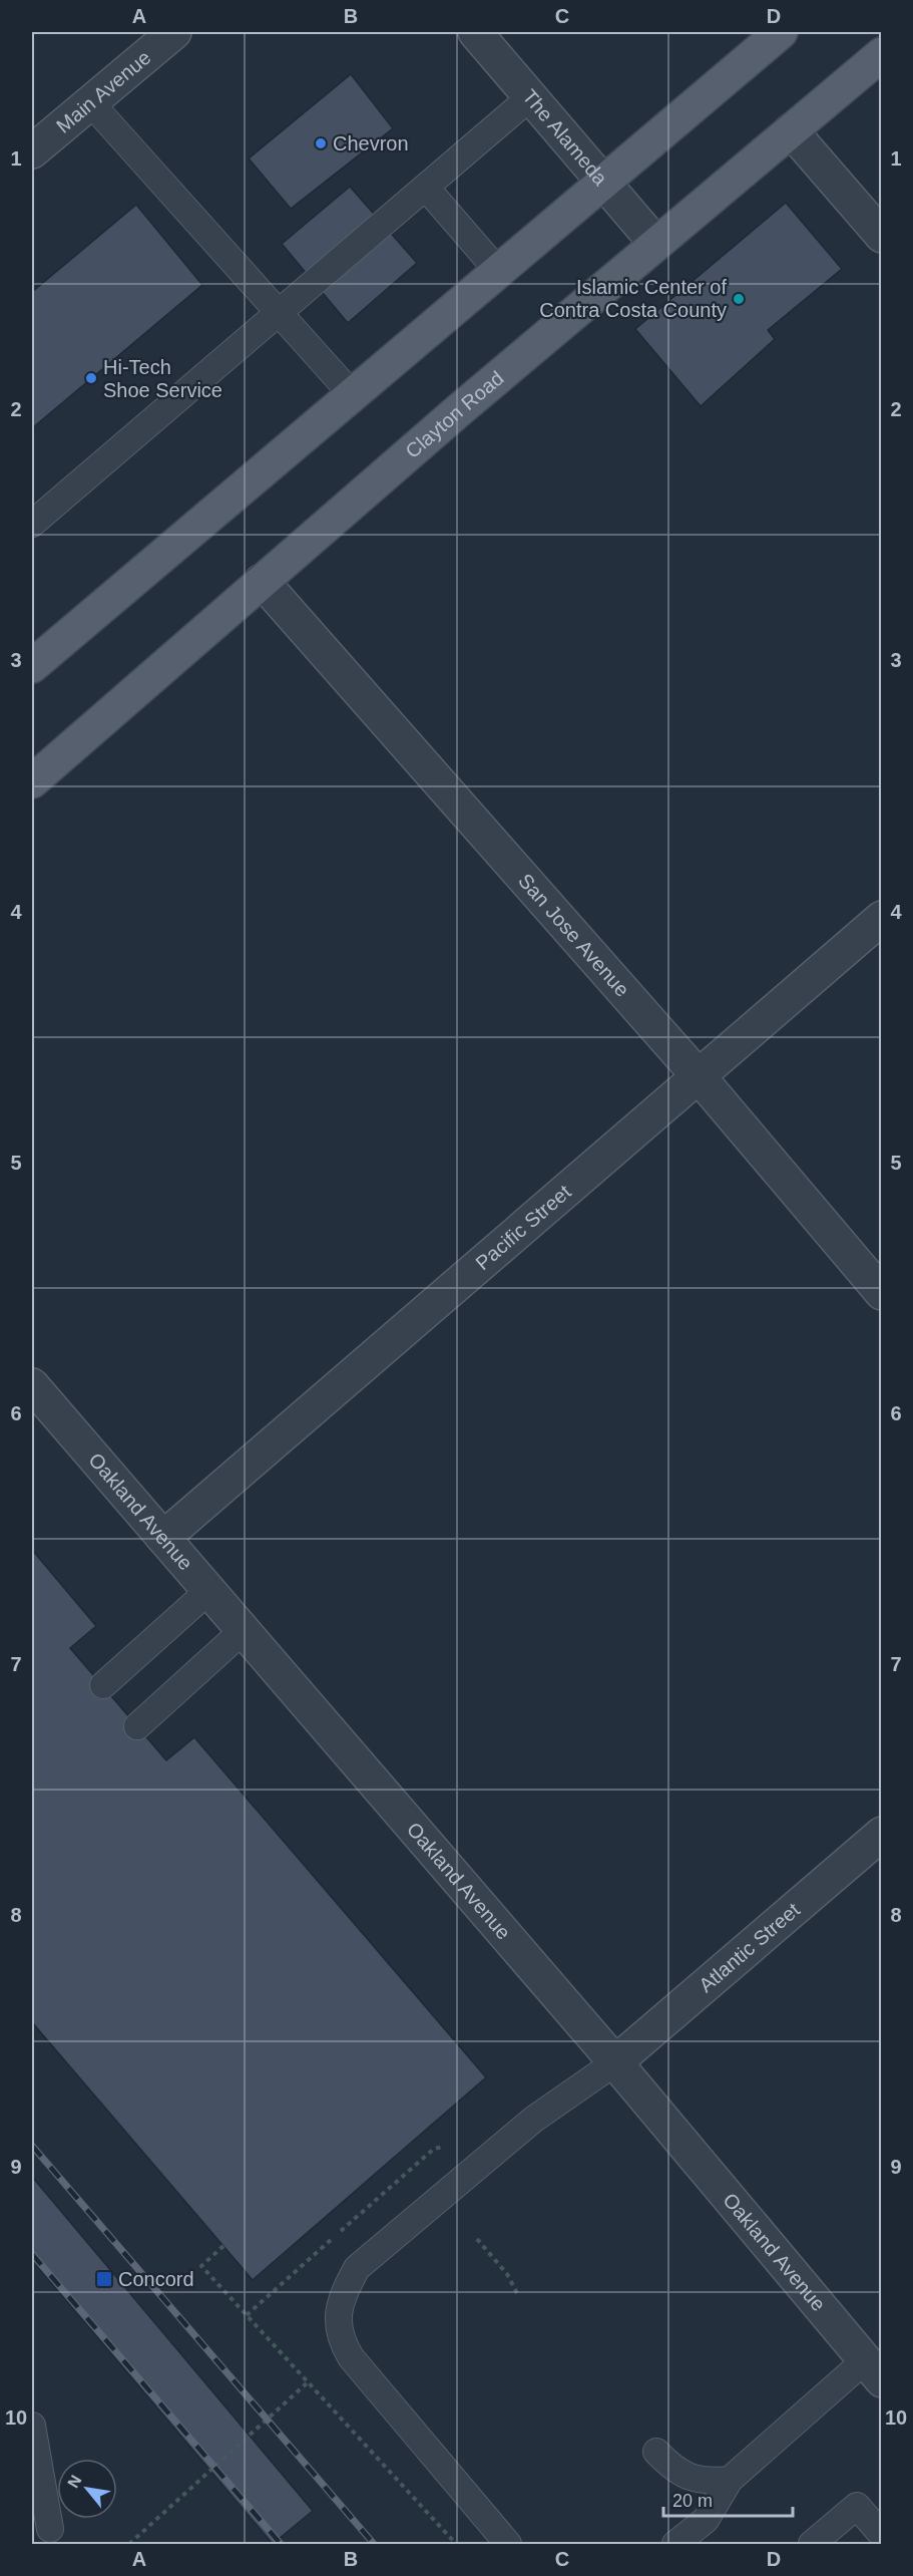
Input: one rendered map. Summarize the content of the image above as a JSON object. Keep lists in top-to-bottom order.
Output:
{
  "streets": {
    "main road": ["Clayton Road"],
    "street": [
      "Main Avenue",
      "The Alameda",
      "San Jose Avenue",
      "Pacific Street",
      "Oakland Avenue",
      "Atlantic Street"
    ]
  },
  "crossings": [
    ["The Alameda", "Clayton Road"],
    ["Clayton Road", "San Jose Avenue"],
    ["San Jose Avenue", "Pacific Street"],
    ["Pacific Street", "Oakland Avenue"],
    ["Oakland Avenue", "Atlantic Street"]
  ],
  "places": {
    "other": ["Chevron", "Islamic Center of Contra Costa County", "Hi-Tech Shoe Service"],
    "transit": ["Concord"]
  },
  "scale_bar": "20 m",
  "north": "top left",
  "grid": {
    "columns": [
      "A",
      "B",
      "C",
      "D"
    ],
    "rows": [
      "1",
      "2",
      "3",
      "4",
      "5",
      "6",
      "7",
      "8",
      "9",
      "10"
    ]
  }
}
